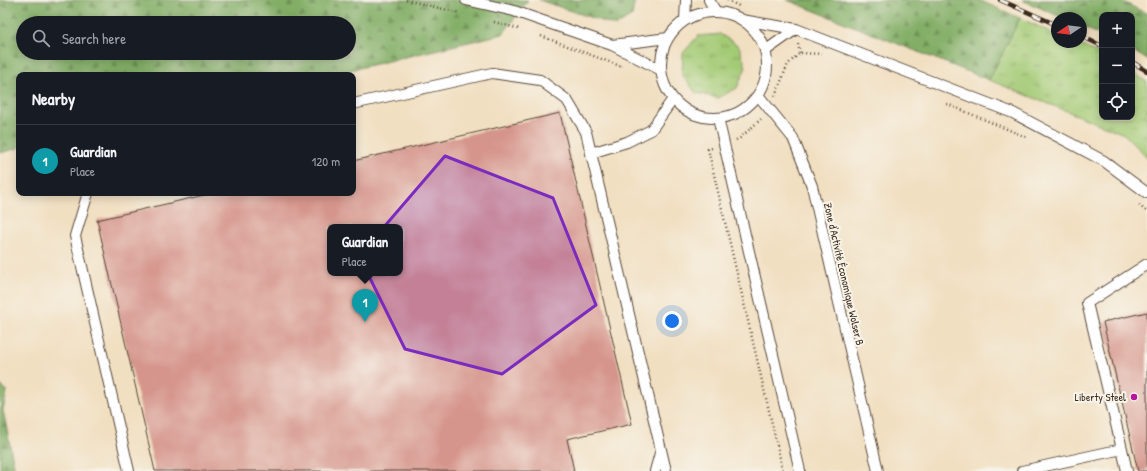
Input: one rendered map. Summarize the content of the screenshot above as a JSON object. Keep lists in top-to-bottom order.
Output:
{
  "streets": {
    "lane": ["Zone d'Activité Économique Wolser B"]
  },
  "places": ["Liberty Steel"],
  "north": "left",
  "page": {
    "map_buttons": ["+", "−"],
    "search": "Search here",
    "heading": "Nearby",
    "list": [
      {
        "mark": "1",
        "name": "Guardian",
        "note": "Place",
        "value": "120 m"
      }
    ],
    "popup": ["Guardian", "Place"],
    "pins": "1"
  }
}
